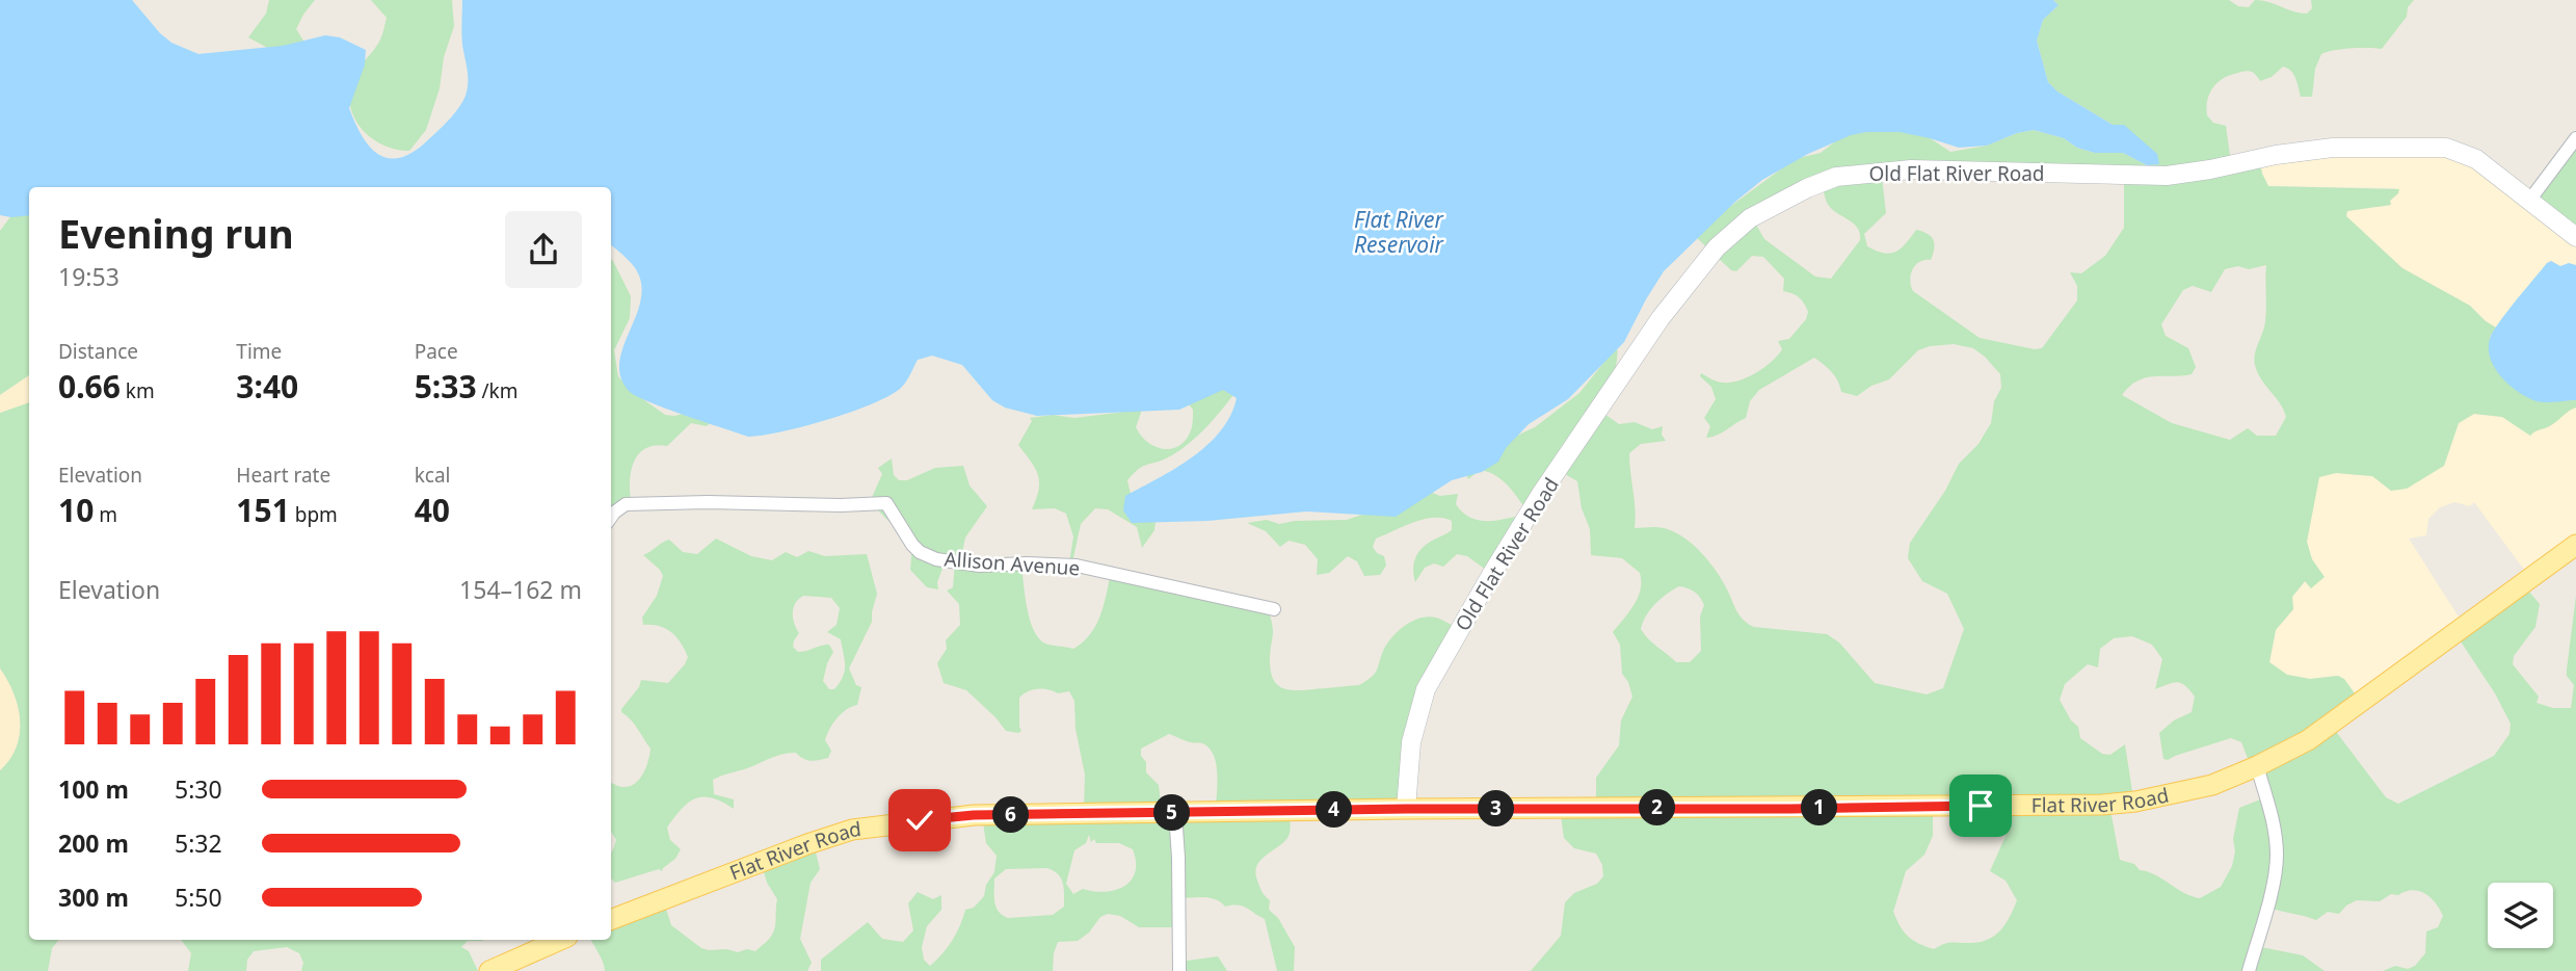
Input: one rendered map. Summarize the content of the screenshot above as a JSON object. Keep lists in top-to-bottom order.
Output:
{
  "streets": {
    "main road": ["Flat River Road"],
    "street": ["Old Flat River Road", "Allison Avenue"]
  },
  "crossings": [
    ["Old Flat River Road", "Flat River Road"]
  ],
  "water": ["Flat River Reservoir"],
  "page": {
    "heading": ["Evening run", "19:53"],
    "stats": [
      ["Distance", "0.66 km"],
      ["Time", "3:40"],
      ["Pace", "5:33 /km"],
      ["Elevation", "10 m"],
      ["Heart rate", "151 bpm"],
      ["kcal", "40"]
    ],
    "chart": ["Elevation", "154–162 m"],
    "list": [
      {
        "name": "100 m",
        "note": "5:30"
      },
      {
        "name": "200 m",
        "note": "5:32"
      },
      {
        "name": "300 m",
        "note": "5:50"
      }
    ],
    "pins": [
      "1",
      "2",
      "3",
      "4",
      "5",
      "6"
    ]
  }
}
